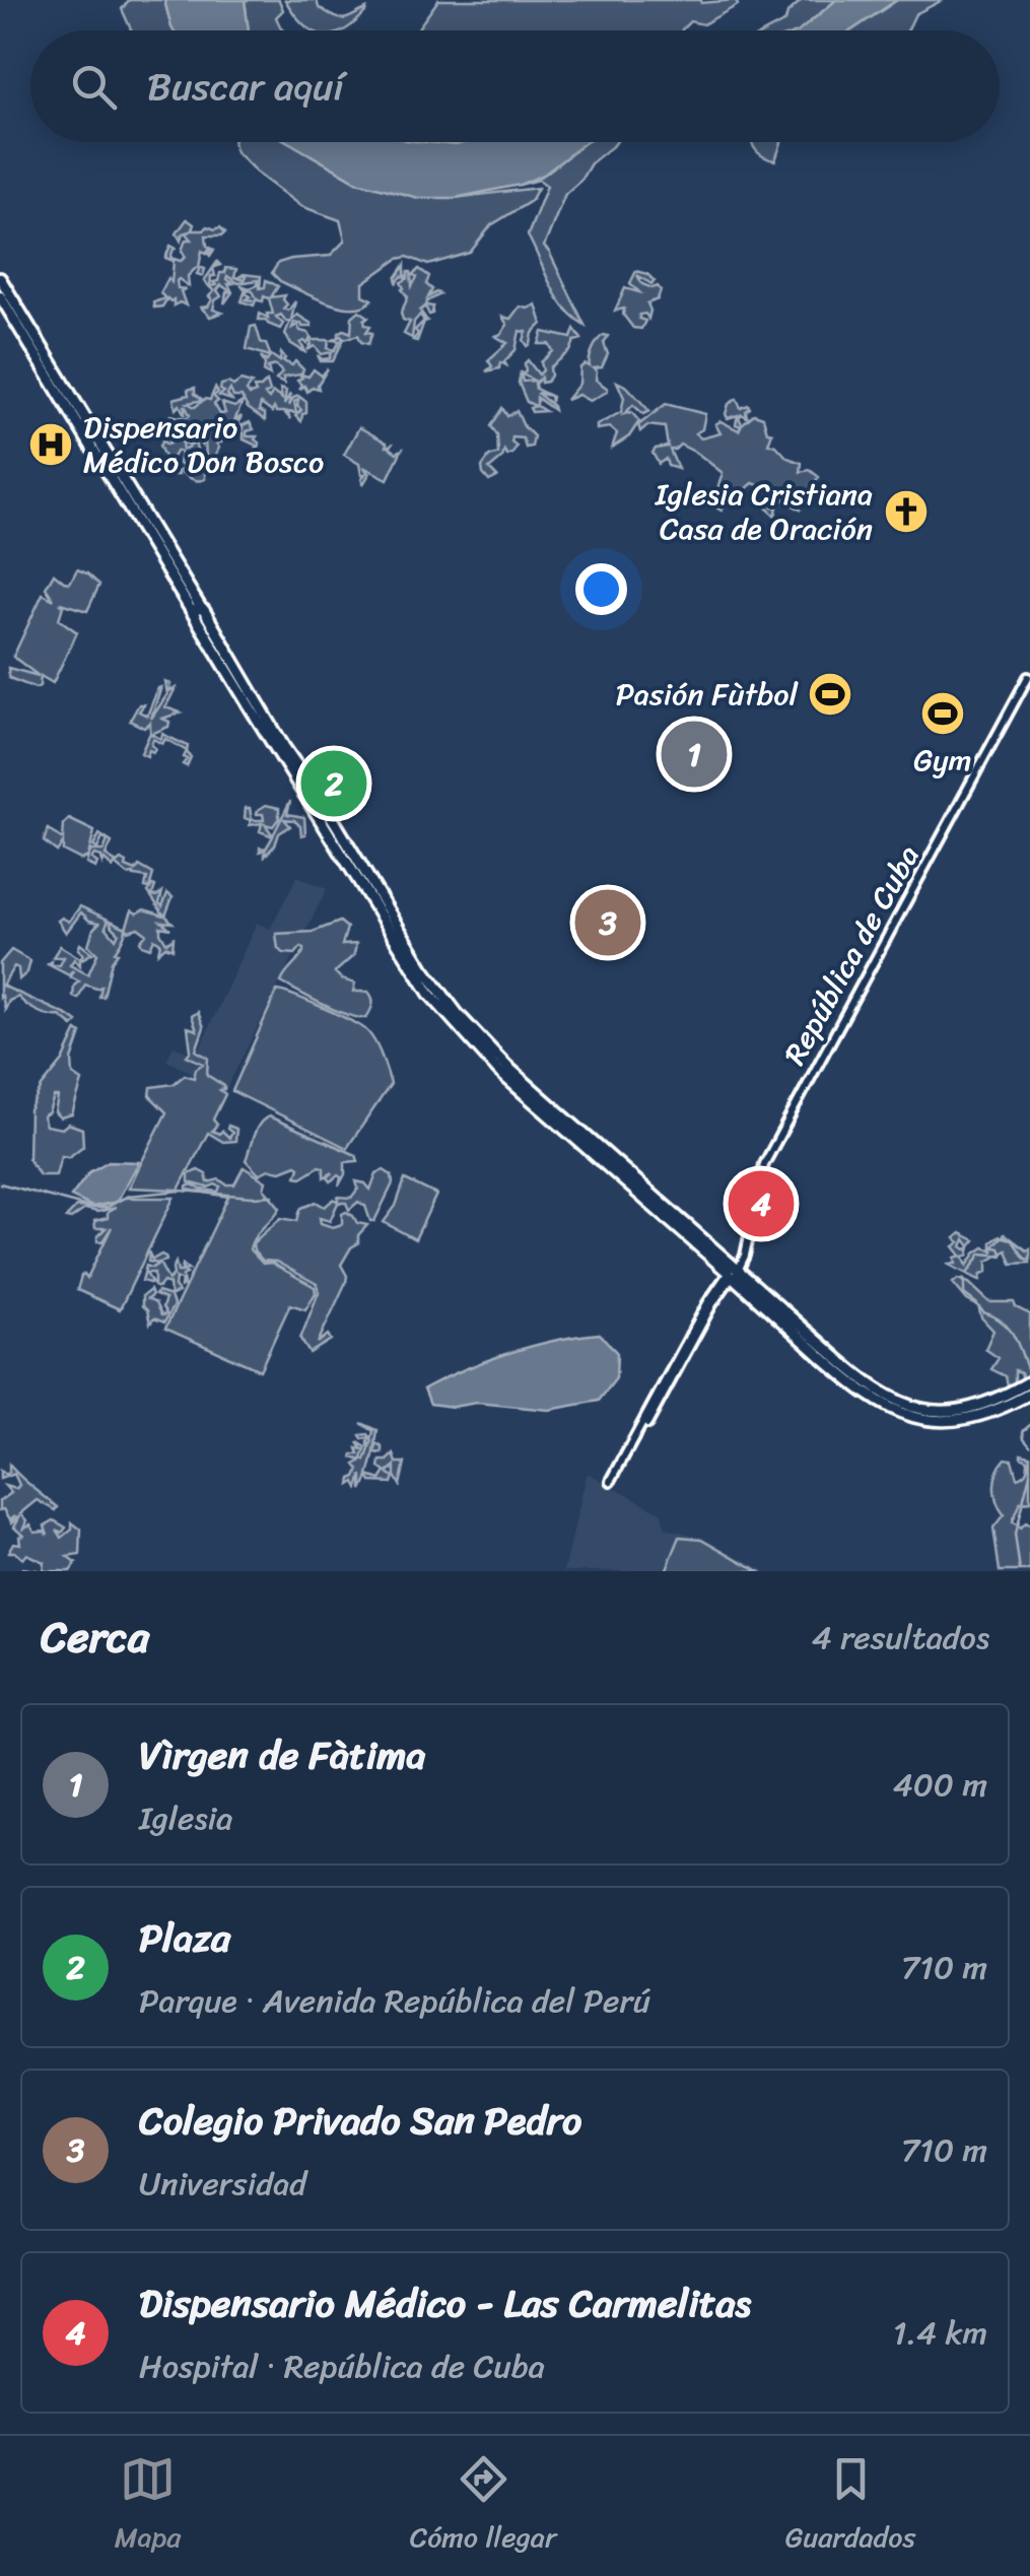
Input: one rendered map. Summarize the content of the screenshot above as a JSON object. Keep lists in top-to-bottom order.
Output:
{
  "streets": {
    "main road": ["República de Cuba"]
  },
  "places": {
    "hospital": ["Dispensario Médico Don Bosco"],
    "church": ["Iglesia Cristiana Casa de Oración"],
    "sports": ["Pasión Fùtbol", "Gym"]
  },
  "page": {
    "search": "Buscar aquí",
    "pins": [
      "1",
      "2",
      "3",
      "4"
    ],
    "heading": ["Cerca", "4 resultados"],
    "list": [
      {
        "mark": "1",
        "name": "Vìrgen de Fàtima",
        "note": "Iglesia",
        "value": "400 m"
      },
      {
        "mark": "2",
        "name": "Plaza",
        "note": "Parque · Avenida República del Perú",
        "value": "710 m"
      },
      {
        "mark": "3",
        "name": "Colegio Privado San Pedro",
        "note": "Universidad",
        "value": "710 m"
      },
      {
        "mark": "4",
        "name": "Dispensario Médico - Las Carmelitas",
        "note": "Hospital · República de Cuba",
        "value": "1.4 km"
      }
    ],
    "nav": ["Mapa", "Cómo llegar", "Guardados"]
  }
}
